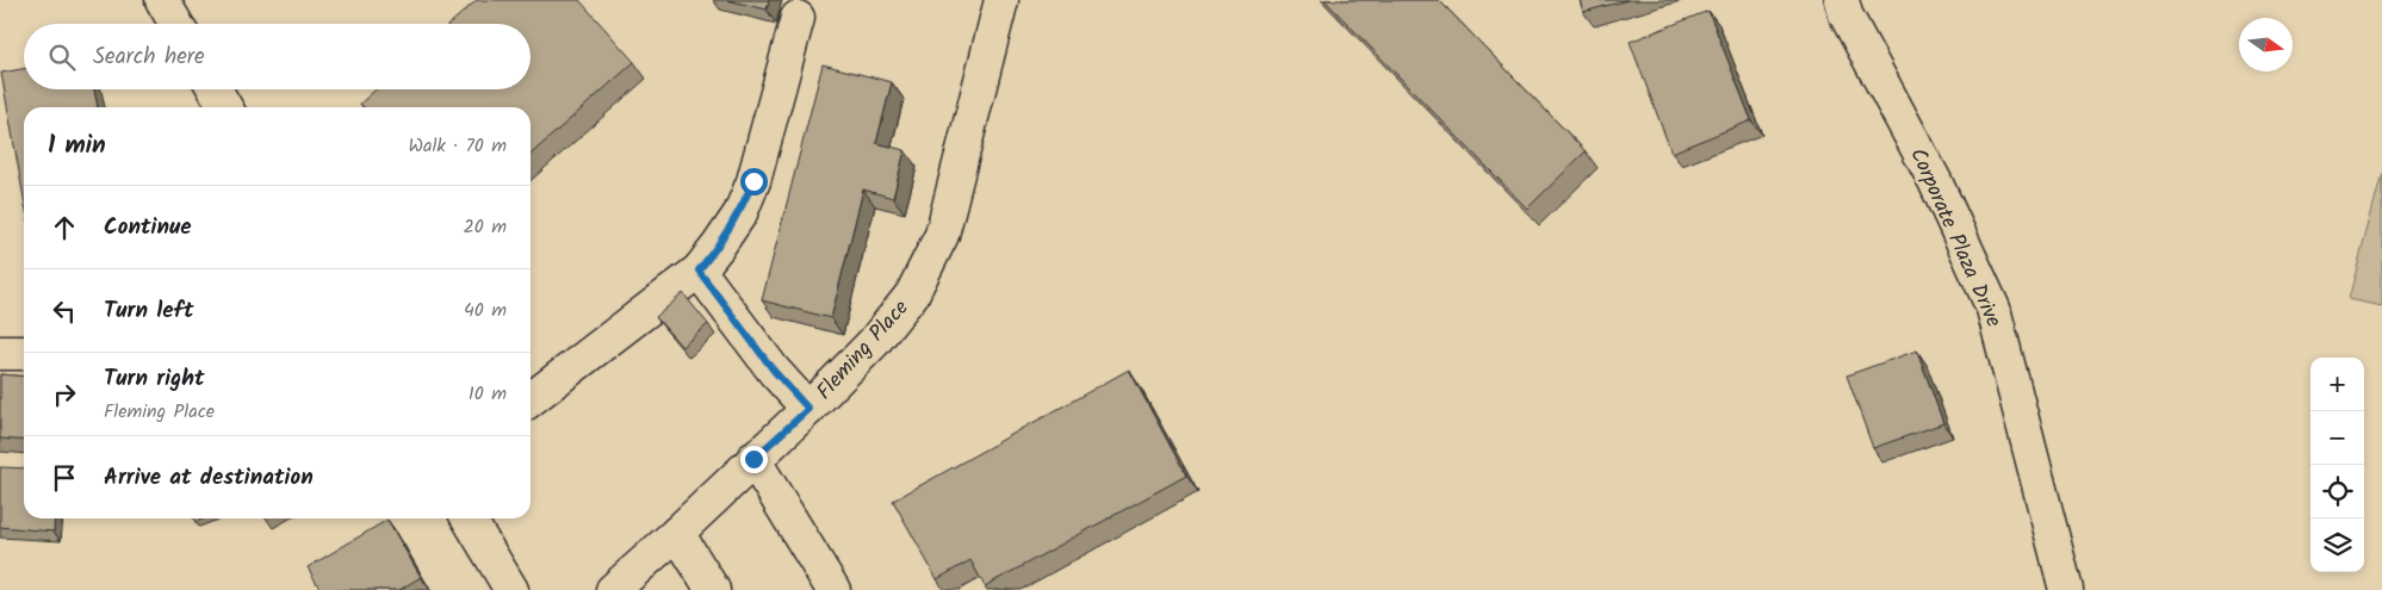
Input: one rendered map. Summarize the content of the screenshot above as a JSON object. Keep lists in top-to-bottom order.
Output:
{
  "streets": {
    "street": ["Corporate Plaza Drive", "Fleming Place"]
  },
  "north": "right",
  "page": {
    "search": "Search here",
    "heading": ["1 min", "Walk · 70 m"],
    "list": [
      ["Continue", "20 m"],
      ["Turn left", "40 m"],
      ["Turn right", "Fleming Place", "10 m"],
      "Arrive at destination"
    ],
    "map_buttons": ["+", "−"]
  }
}
